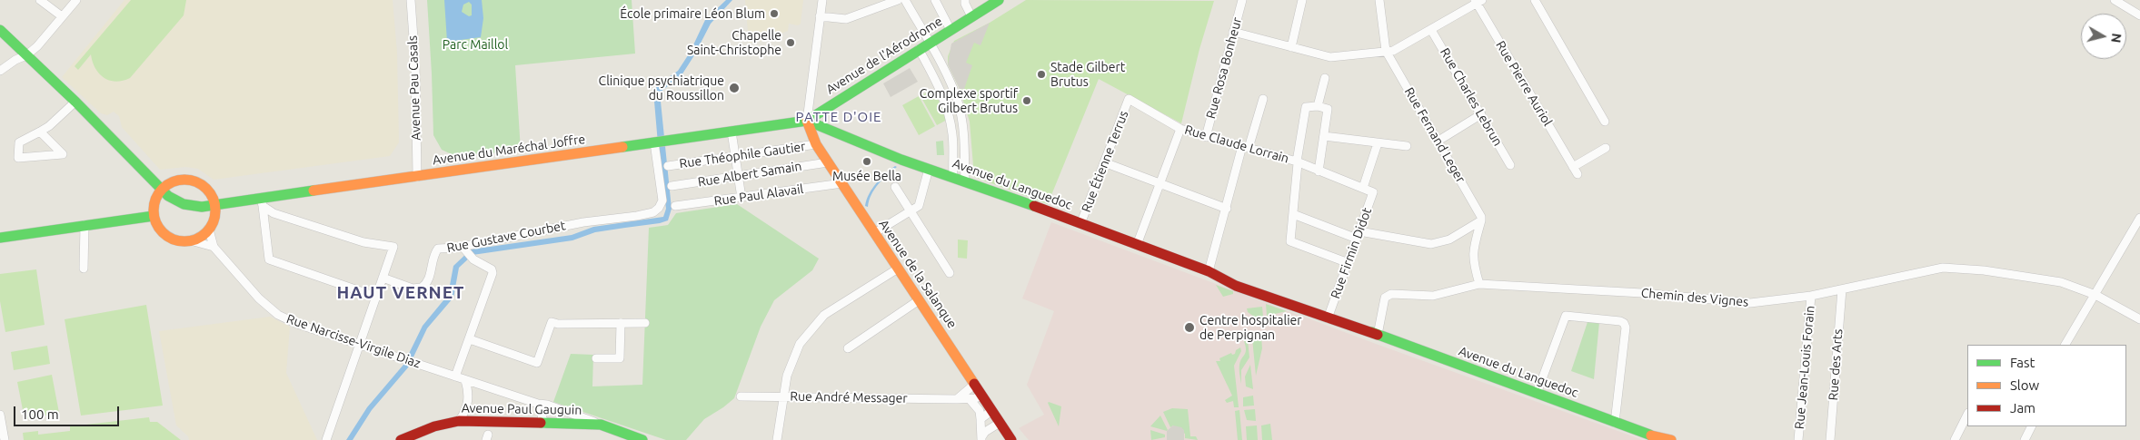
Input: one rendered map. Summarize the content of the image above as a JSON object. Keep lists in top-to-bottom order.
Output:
{
  "streets": {
    "main road": [
      "Avenue de l'Aérodrome",
      "Avenue du Maréchal Joffre",
      "Avenue du Languedoc",
      "Avenue de la Salanque",
      "Avenue Paul Gauguin"
    ],
    "street": [
      "Rue Rosa Bonheur",
      "Rue Pierre Auriol",
      "Avenue Pau Casals",
      "Rue Charles Lebrun",
      "Rue Fernand Leger",
      "Rue Claude Lorrain",
      "Rue Théophile Gautier",
      "Rue Étienne Terrus",
      "Rue Albert Samain",
      "Rue Paul Alavail",
      "Rue Gustave Courbet",
      "Rue Firmin Didot",
      "Chemin des Vignes",
      "Rue Narcisse-Virgile Diaz",
      "Rue des Arts",
      "Rue Jean-Louis Forain",
      "Rue André Messager"
    ]
  },
  "crossings": [
    ["Avenue de l'Aérodrome", "Avenue du Maréchal Joffre"],
    ["Avenue de l'Aérodrome", "Avenue du Languedoc"],
    ["Avenue de l'Aérodrome", "Avenue de la Salanque"],
    ["Rue Rosa Bonheur", "Rue Claude Lorrain"],
    ["Avenue Pau Casals", "Avenue du Maréchal Joffre"],
    ["Rue Claude Lorrain", "Rue Étienne Terrus"],
    ["Rue Claude Lorrain", "Rue Firmin Didot"],
    ["Avenue du Maréchal Joffre", "Avenue du Languedoc"],
    ["Avenue du Maréchal Joffre", "Rue Gustave Courbet"],
    ["Avenue du Maréchal Joffre", "Avenue de la Salanque"],
    ["Rue Théophile Gautier", "Avenue de la Salanque"],
    ["Rue Étienne Terrus", "Avenue du Languedoc"],
    ["Rue Albert Samain", "Avenue de la Salanque"],
    ["Avenue du Languedoc", "Rue Firmin Didot"],
    ["Avenue du Languedoc", "Avenue de la Salanque"],
    ["Avenue du Languedoc", "Chemin des Vignes"],
    ["Rue Paul Alavail", "Avenue de la Salanque"],
    ["Avenue de la Salanque", "Rue André Messager"],
    ["Chemin des Vignes", "Rue des Arts"],
    ["Chemin des Vignes", "Rue Jean-Louis Forain"],
    ["Rue Narcisse-Virgile Diaz", "Avenue Paul Gauguin"]
  ],
  "districts": ["PATTE D'OIE", "HAUT VERNET"],
  "parks": ["Parc Maillol"],
  "places": [
    "École primaire Léon Blum",
    "Chapelle Saint-Christophe",
    "Stade Gilbert Brutus",
    "Clinique psychiatrique du Roussillon",
    "Complexe sportif Gilbert Brutus",
    "Musée Bella",
    "Centre hospitalier de Perpignan"
  ],
  "legend": ["Fast", "Slow", "Jam"],
  "scale_bar": "100 m",
  "north": "right"
}
